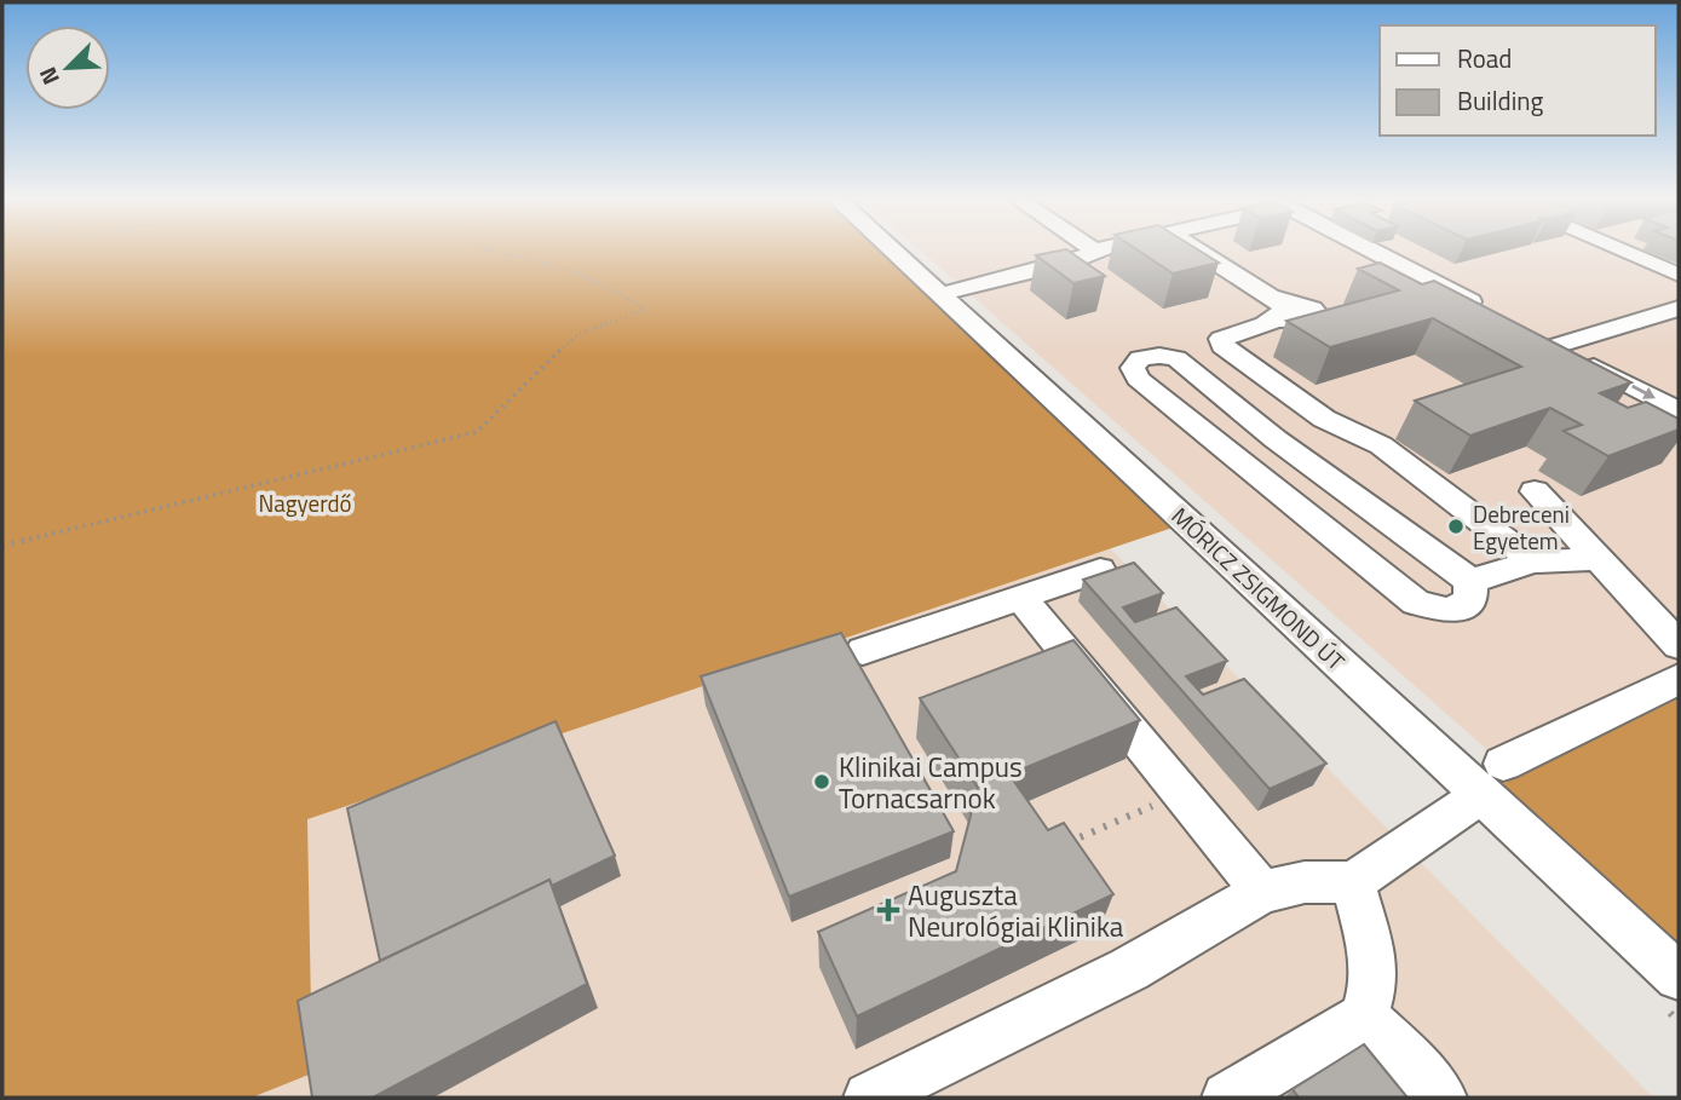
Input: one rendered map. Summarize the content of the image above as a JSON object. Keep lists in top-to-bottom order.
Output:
{
  "streets": {
    "street": ["MÓRICZ ZSIGMOND ÚT"]
  },
  "parks": ["Nagyerdő"],
  "places": {
    "other": ["Debreceni Egyetem", "Klinikai Campus Tornacsarnok"],
    "health": ["Auguszta Neurológiai Klinika"]
  },
  "legend": ["Road", "Building"],
  "north": "bottom left"
}
